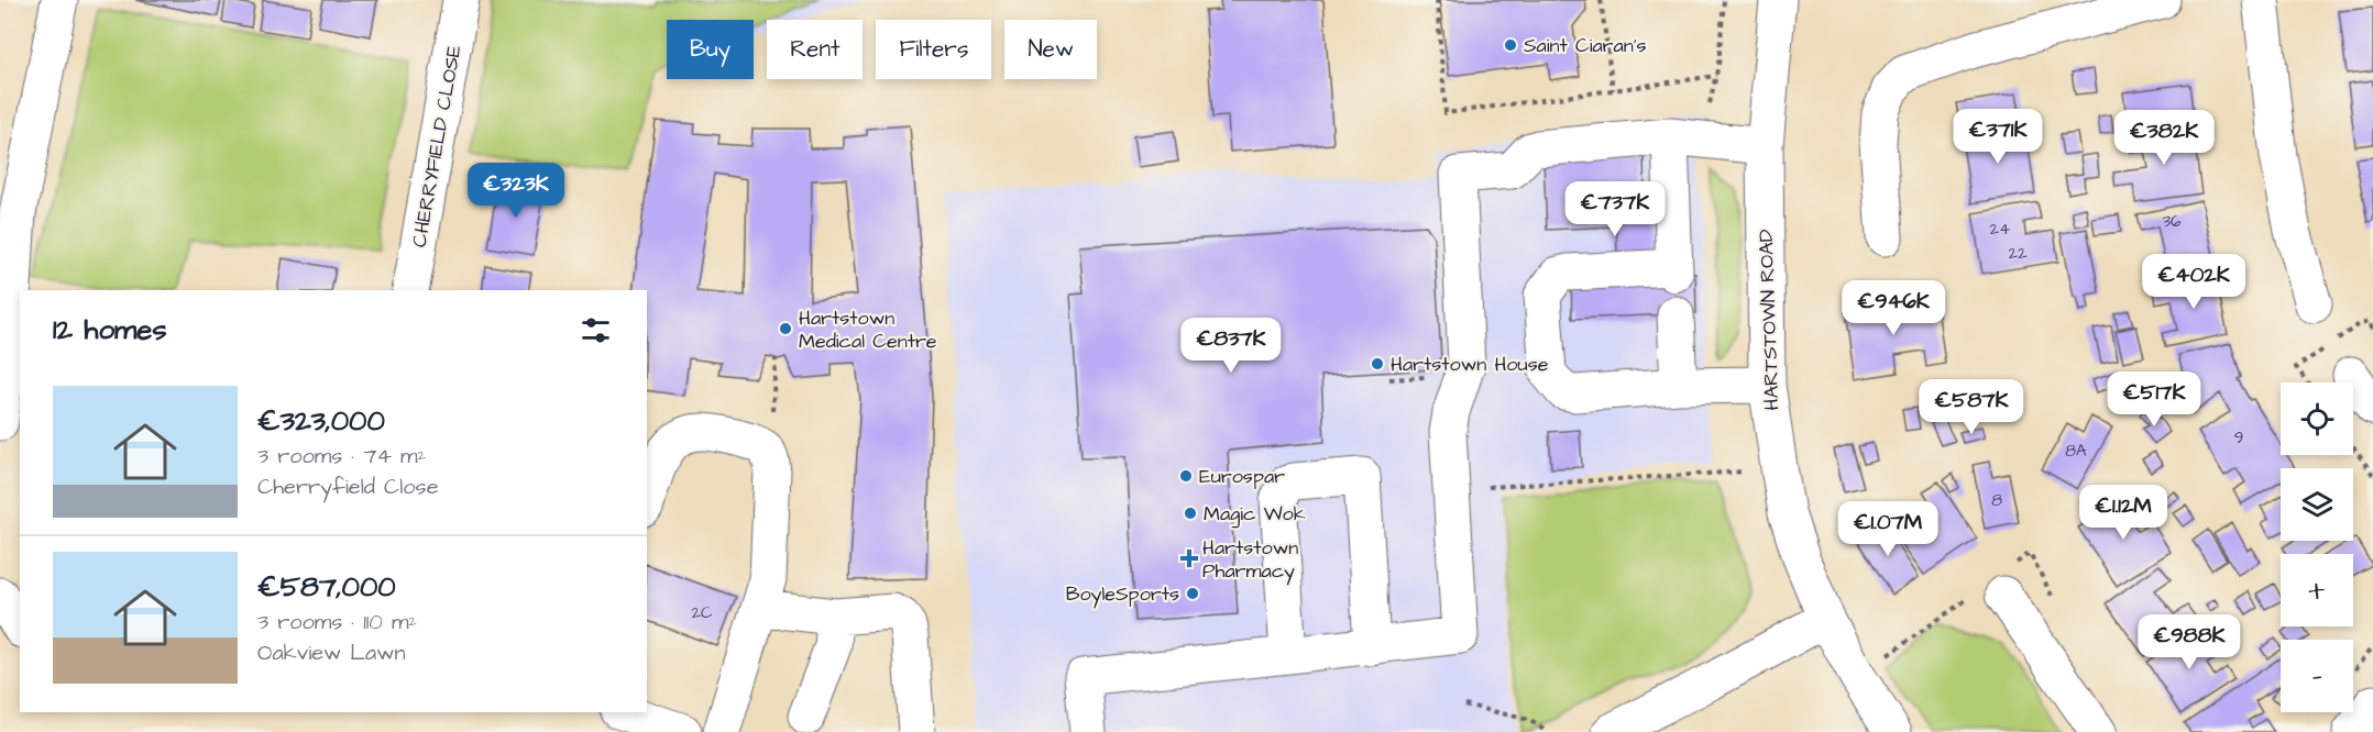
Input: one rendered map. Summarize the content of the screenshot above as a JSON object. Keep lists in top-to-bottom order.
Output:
{
  "streets": {
    "street": ["CHERRYFIELD CLOSE", "HARTSTOWN ROAD"]
  },
  "places": {
    "other": [
      "Saint Ciaran's",
      "Hartstown Medical Centre",
      "Hartstown House",
      "Eurospar",
      "Magic Wok",
      "BoyleSports"
    ],
    "health": ["Hartstown Pharmacy"]
  },
  "house_numbers": [
    "36",
    "24",
    "22",
    "9",
    "8A",
    "8",
    "2C"
  ],
  "page": {
    "chip": [
      "Buy",
      "Rent",
      "Filters",
      "New"
    ],
    "price": [
      "€371K",
      "€382K",
      "€323K",
      "€737K",
      "€402K",
      "€946K",
      "€837K",
      "€517K",
      "€587K",
      "€1.12M",
      "€1.07M",
      "€988K"
    ],
    "heading": "12 homes",
    "list": [
      {
        "name": "€323,000",
        "note": "3 rooms · 74 m² · Cherryfield Close"
      },
      {
        "name": "€587,000",
        "note": "3 rooms · 110 m² · Oakview Lawn"
      }
    ],
    "map_buttons": ["+", "−"]
  }
}
